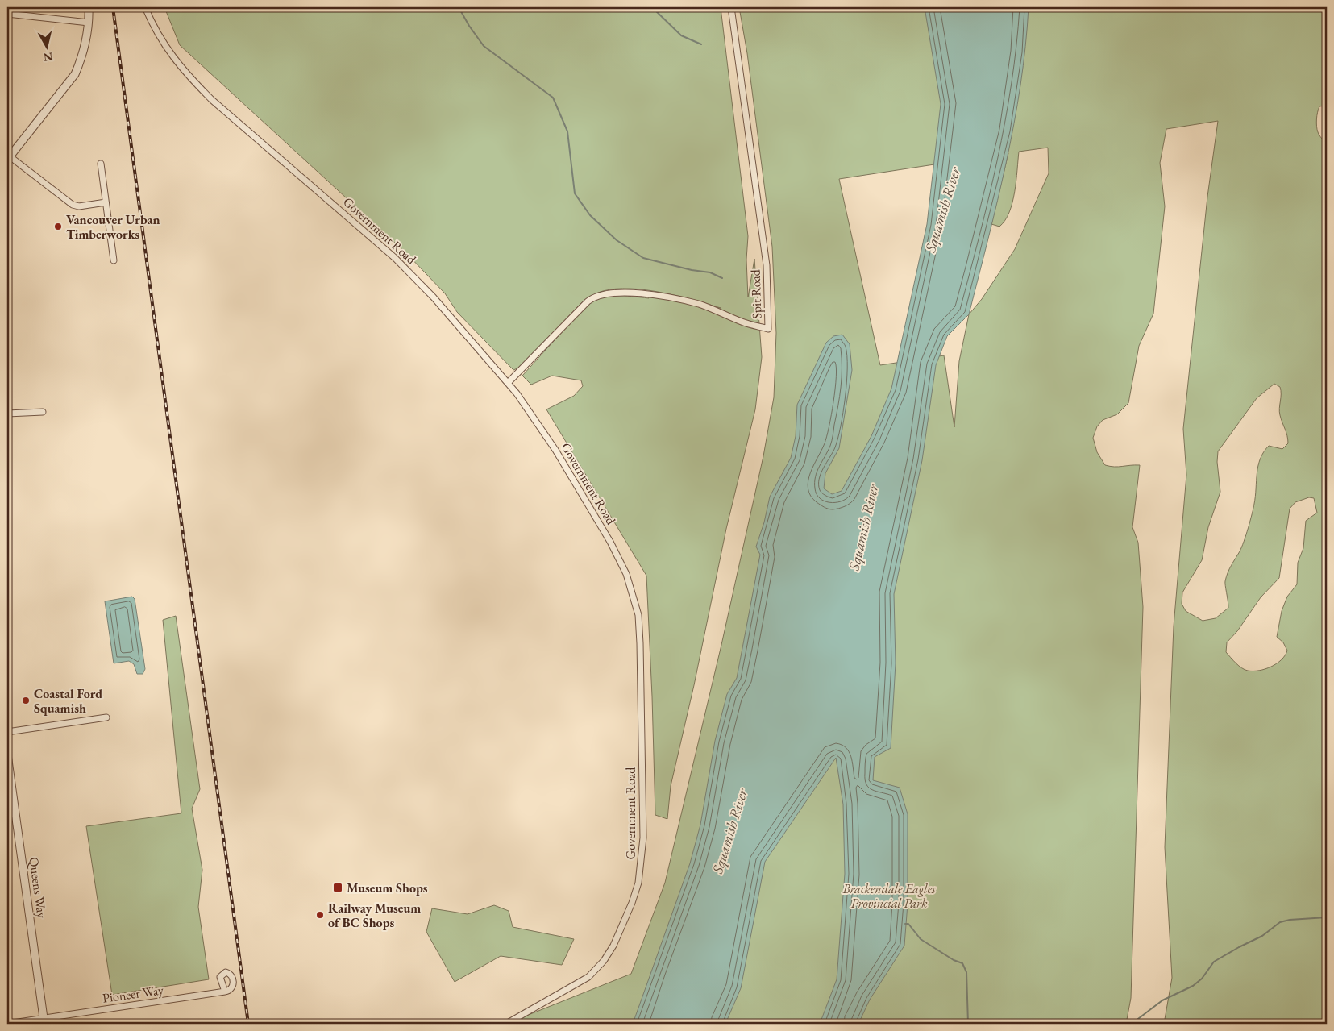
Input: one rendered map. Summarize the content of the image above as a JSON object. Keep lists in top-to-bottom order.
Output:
{
  "streets": {
    "street": [
      "Government Road",
      "Spit Road",
      "Queens Way",
      "Pioneer Way"
    ]
  },
  "crossings": [
    ["Government Road", "Spit Road"],
    ["Queens Way", "Pioneer Way"]
  ],
  "water": ["Squamish River"],
  "parks": ["Brackendale Eagles Provincial Park"],
  "places": {
    "other": ["Vancouver Urban Timberworks", "Coastal Ford Squamish", "Railway Museum of BC Shops"],
    "transit": ["Museum Shops"]
  },
  "north": "bottom"
}
